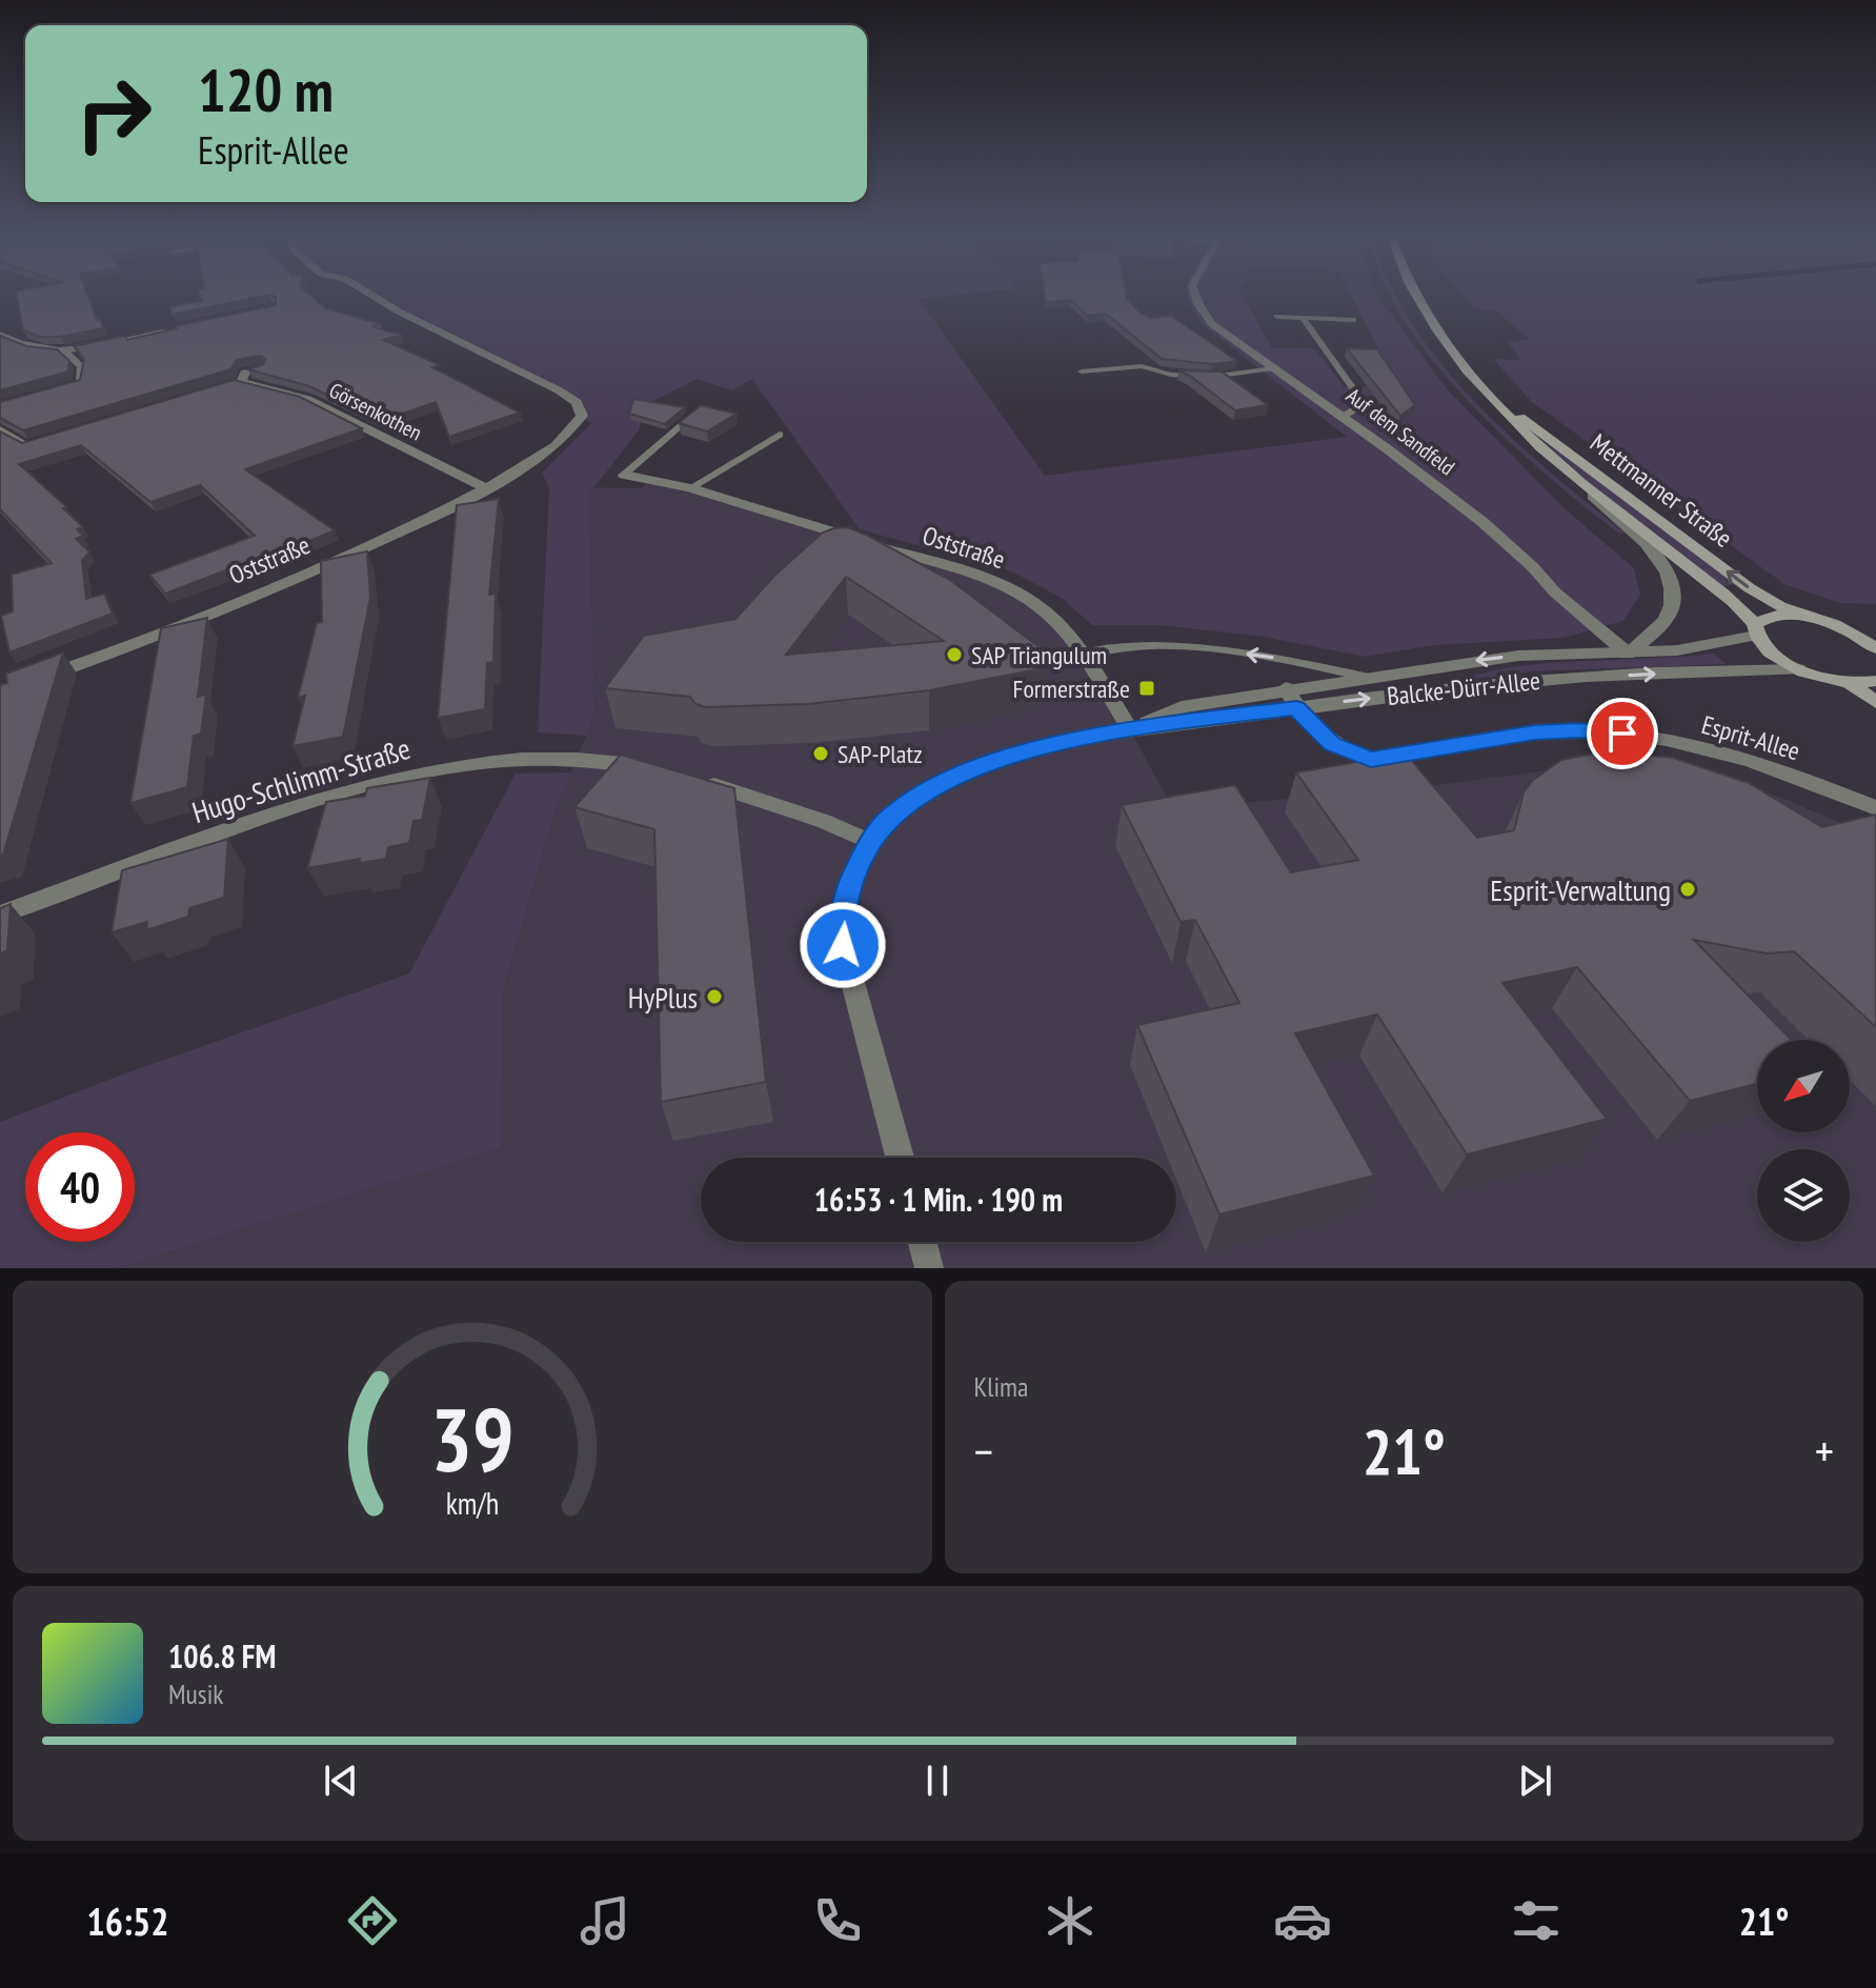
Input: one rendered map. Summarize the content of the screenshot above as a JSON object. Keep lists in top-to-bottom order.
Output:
{
  "streets": {
    "main road": ["Mettmanner Straße"],
    "street": [
      "Görsenkothen",
      "Auf dem Sandfeld",
      "Oststraße",
      "Balcke-Dürr-Allee",
      "Esprit-Allee",
      "Hugo-Schlimm-Straße"
    ]
  },
  "crossings": [
    ["Görsenkothen", "Oststraße"],
    ["Auf dem Sandfeld", "Balcke-Dürr-Allee"],
    ["Mettmanner Straße", "Balcke-Dürr-Allee"],
    ["Oststraße", "Balcke-Dürr-Allee"],
    ["Balcke-Dürr-Allee", "Esprit-Allee"]
  ],
  "places": {
    "other": [
      "SAP Triangulum",
      "SAP-Platz",
      "Esprit-Verwaltung",
      "HyPlus"
    ],
    "transit": ["Formerstraße"]
  },
  "north": "bottom left",
  "page": {
    "turn": ["120 m", "Esprit-Allee"],
    "limit": "40",
    "trip": "16:53 · 1 Min. · 190 m",
    "tile": "Klima",
    "heat": ["−", "21°", "+"],
    "song": ["106.8 FM", "Musik"],
    "tabs": ["16:52", "21°"],
    "gauge": ["39", "km/h"]
  }
}
